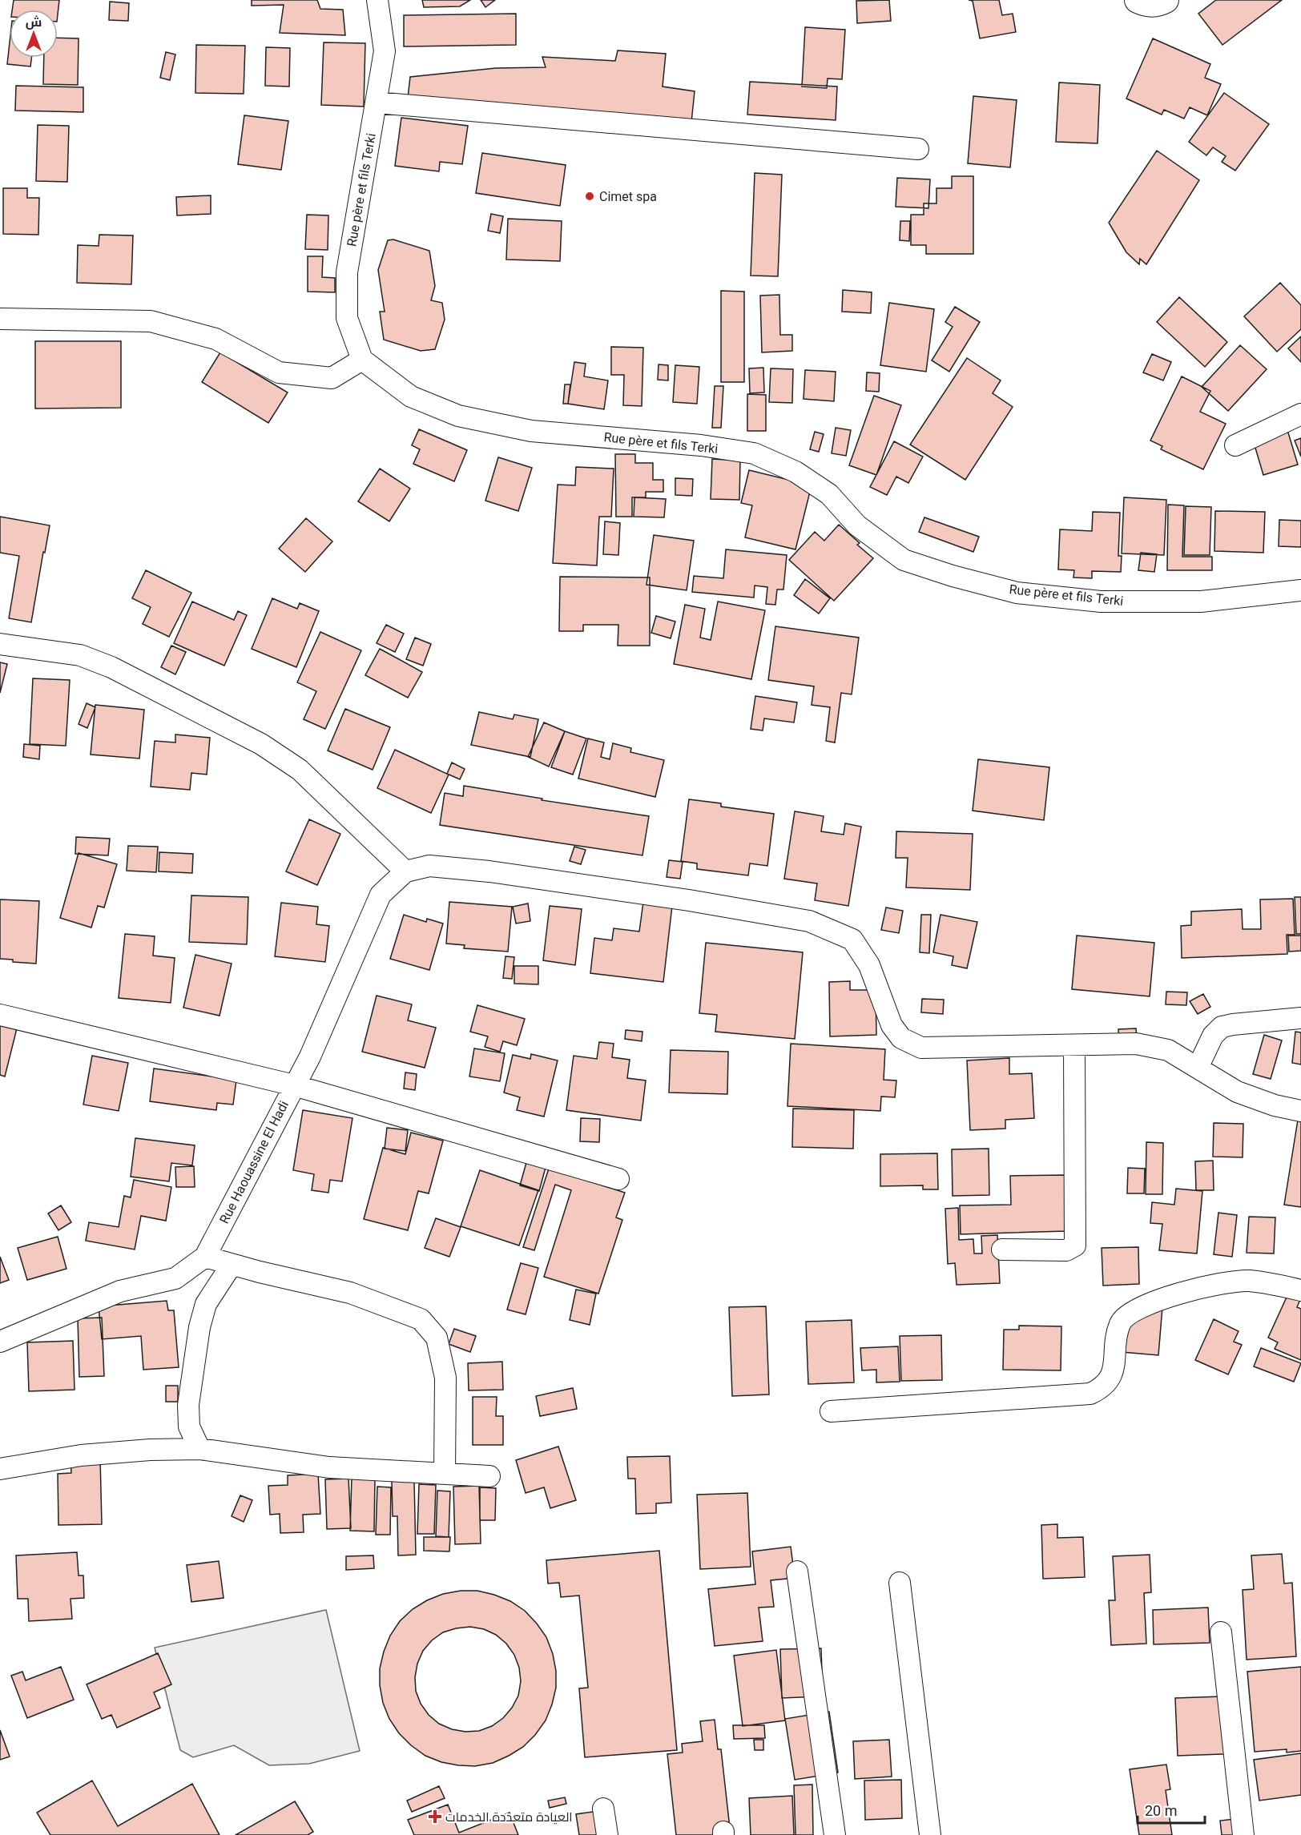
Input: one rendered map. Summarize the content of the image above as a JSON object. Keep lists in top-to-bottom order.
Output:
{
  "streets": {
    "street": ["Rue père et fils Terki", "Rue Haouassine El Hadi"]
  },
  "places": {
    "other": ["Cimet spa"],
    "health": ["العيادة متعددة الخدمات"]
  },
  "scale_bar": "20 m",
  "north": "top"
}
